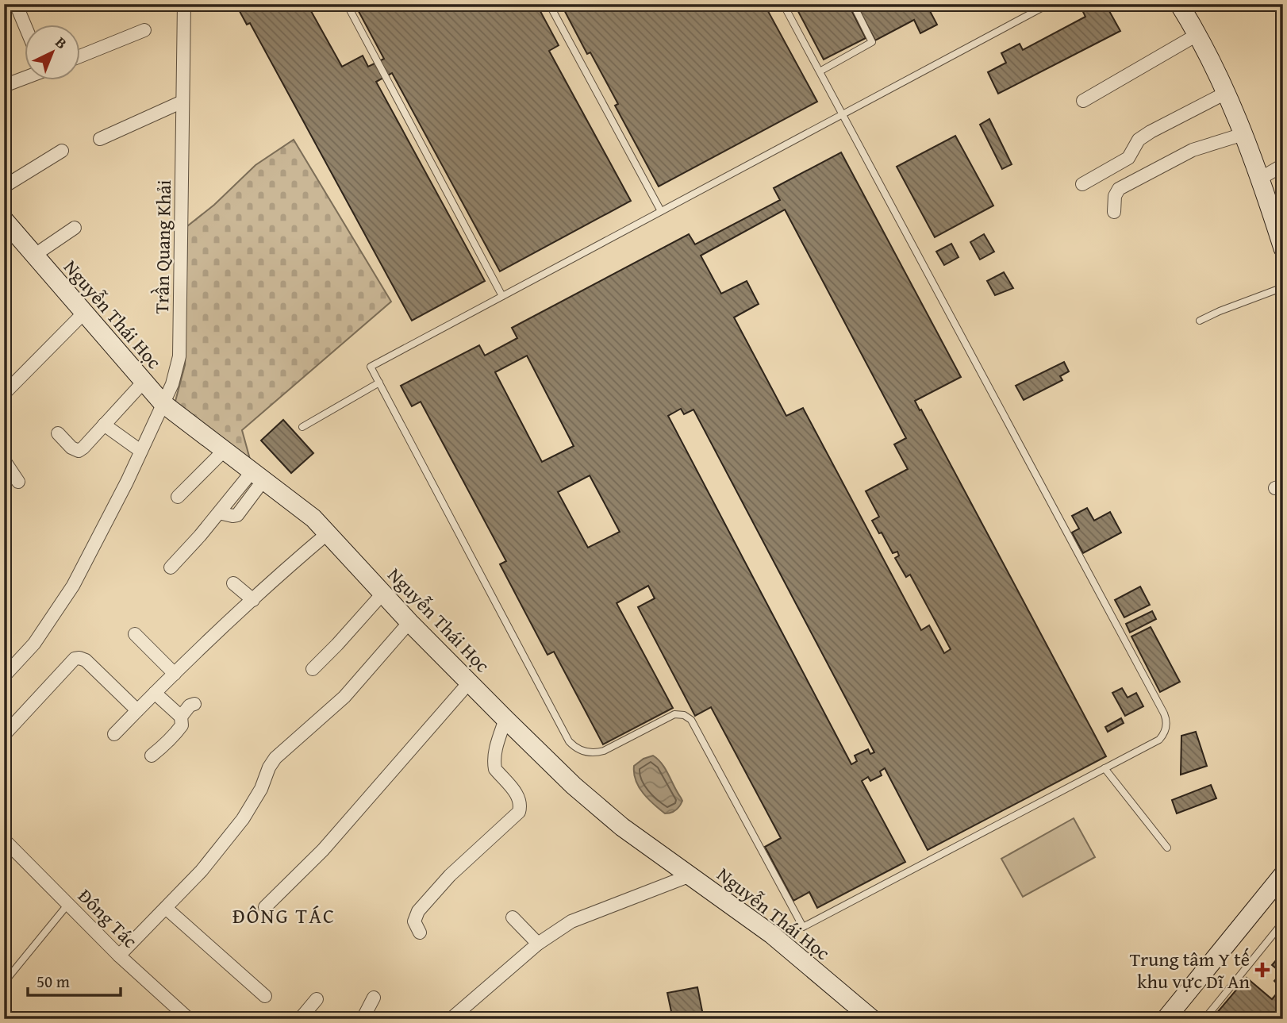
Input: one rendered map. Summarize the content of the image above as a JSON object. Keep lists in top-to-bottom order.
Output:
{
  "streets": {
    "street": ["Trần Quang Khải", "Nguyễn Thái Học", "Đông Tác"]
  },
  "crossings": [
    ["Trần Quang Khải", "Nguyễn Thái Học"]
  ],
  "districts": ["ĐÔNG TÁC"],
  "places": {
    "health": ["Trung tâm Y tế khu vực Dĩ An"]
  },
  "scale_bar": "50 m",
  "north": "top right"
}
